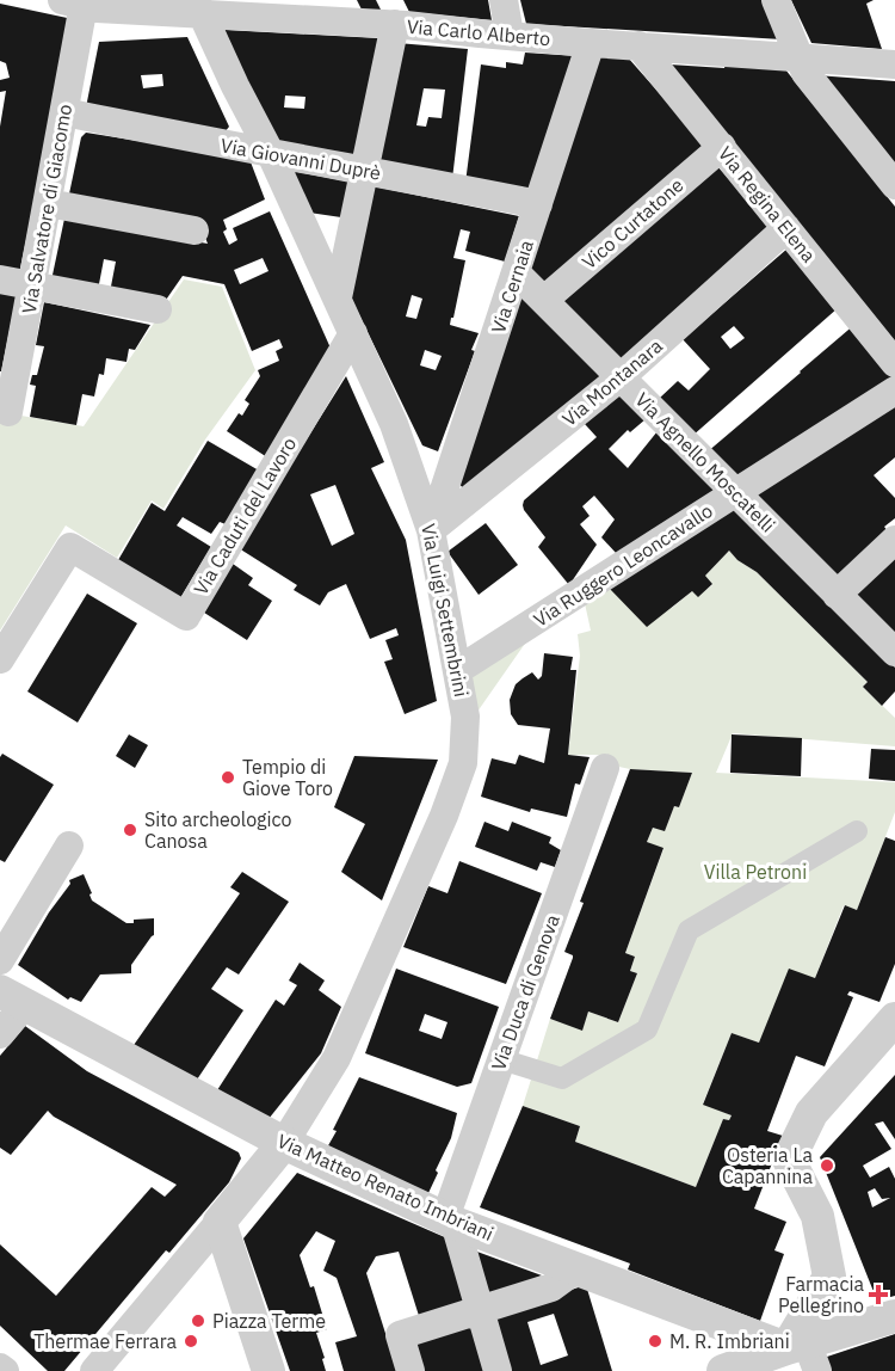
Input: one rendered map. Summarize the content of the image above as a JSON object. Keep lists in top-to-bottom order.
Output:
{
  "streets": {
    "street": [
      "Via Carlo Alberto",
      "Via Giovanni Duprè",
      "Via Regina Elena",
      "Via Salvatore di Giacomo",
      "Vico Curtatone",
      "Via Cernaia",
      "Via Montanara",
      "Via Agnello Moscatelli",
      "Via Caduti del Lavoro",
      "Via Ruggero Leoncavallo",
      "Via Luigi Settembrini",
      "Via Duca di Genova",
      "Via Matteo Renato Imbriani"
    ]
  },
  "crossings": [
    ["Via Carlo Alberto", "Via Regina Elena"],
    ["Via Carlo Alberto", "Via Salvatore di Giacomo"],
    ["Via Carlo Alberto", "Via Cernaia"],
    ["Via Carlo Alberto", "Via Luigi Settembrini"],
    ["Via Giovanni Duprè", "Via Salvatore di Giacomo"],
    ["Via Giovanni Duprè", "Via Cernaia"],
    ["Via Giovanni Duprè", "Via Luigi Settembrini"],
    ["Via Regina Elena", "Vico Curtatone"],
    ["Via Regina Elena", "Via Montanara"],
    ["Vico Curtatone", "Via Agnello Moscatelli"],
    ["Via Cernaia", "Via Montanara"],
    ["Via Cernaia", "Via Agnello Moscatelli"],
    ["Via Cernaia", "Via Luigi Settembrini"],
    ["Via Montanara", "Via Agnello Moscatelli"],
    ["Via Montanara", "Via Luigi Settembrini"],
    ["Via Agnello Moscatelli", "Via Ruggero Leoncavallo"],
    ["Via Caduti del Lavoro", "Via Luigi Settembrini"],
    ["Via Ruggero Leoncavallo", "Via Luigi Settembrini"],
    ["Via Luigi Settembrini", "Via Matteo Renato Imbriani"],
    ["Via Duca di Genova", "Via Matteo Renato Imbriani"]
  ],
  "parks": ["Villa Petroni"],
  "places": {
    "other": [
      "Tempio di Giove Toro",
      "Sito archeologico Canosa",
      "Osteria La Capannina",
      "Piazza Terme",
      "Thermae Ferrara",
      "M. R. Imbriani"
    ],
    "health": ["Farmacia Pellegrino"]
  }
}
